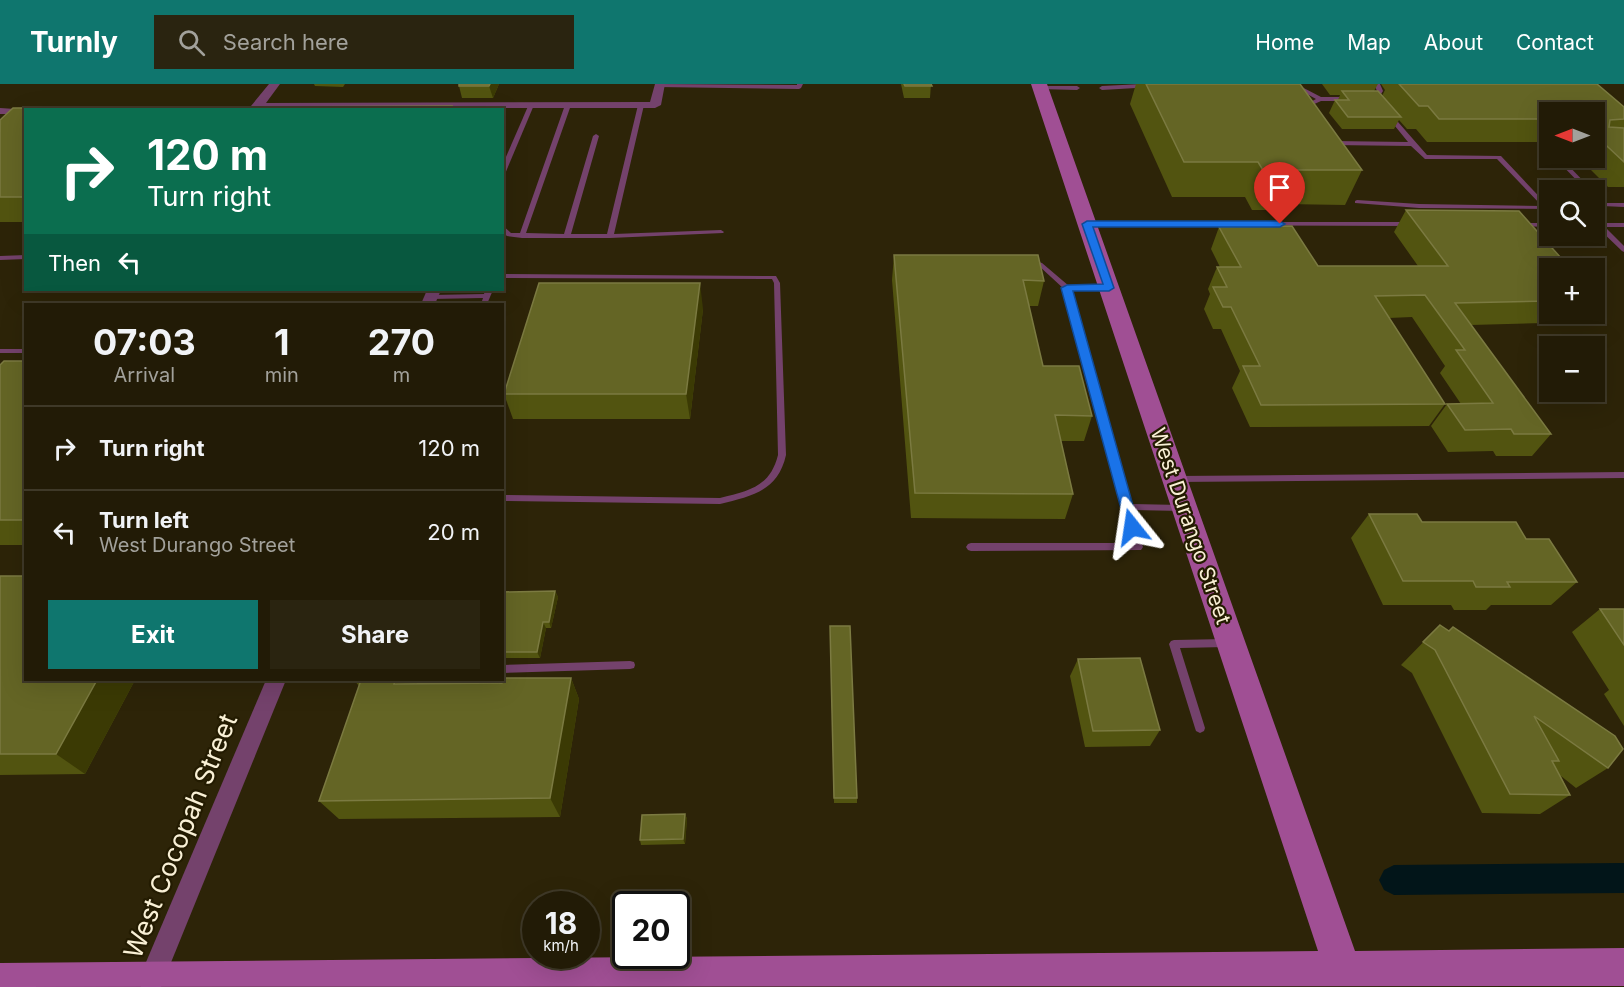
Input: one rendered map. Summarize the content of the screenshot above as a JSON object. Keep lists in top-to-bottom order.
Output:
{
  "streets": {
    "street": ["West Durango Street", "West Cocopah Street"]
  },
  "north": "left",
  "page": {
    "header": "Turnly",
    "search": "Search here",
    "nav": [
      "Home",
      "Map",
      "About",
      "Contact"
    ],
    "map_buttons": ["+", "−"],
    "turn": ["120 m", "Turn right"],
    "then": "Then",
    "eta": [
      "07:03",
      "Arrival",
      "1",
      "min",
      "270",
      "m"
    ],
    "list": [
      {
        "name": "Turn right",
        "value": "120 m"
      },
      {
        "name": "Turn left",
        "note": "West Durango Street",
        "value": "20 m"
      }
    ],
    "buttons": ["Exit", "Share"],
    "speed": "18 km/h",
    "limit": "20"
  }
}
